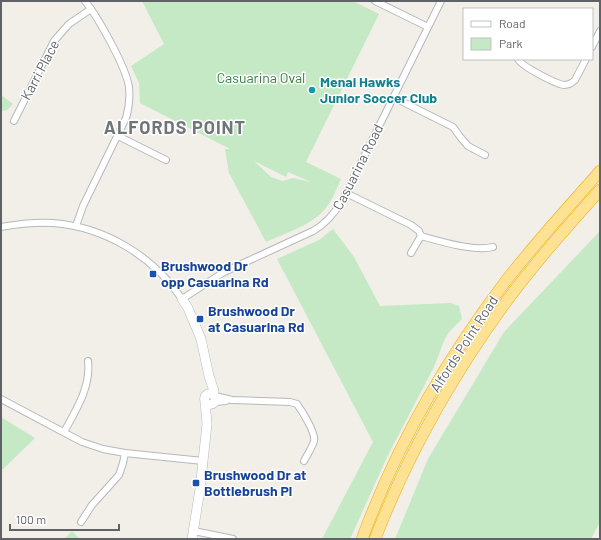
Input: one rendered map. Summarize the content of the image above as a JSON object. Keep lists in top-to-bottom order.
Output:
{
  "streets": {
    "highway": ["Alfords Point Road"],
    "street": ["Karri Place", "Casuarina Road"]
  },
  "districts": ["ALFORDS POINT"],
  "parks": ["Casuarina Oval"],
  "places": {
    "other": ["Menai Hawks Junior Soccer Club"],
    "transit": ["Brushwood Dr opp Casuarina Rd", "Brushwood Dr at Casuarina Rd", "Brushwood Dr at Bottlebrush Pl"]
  },
  "legend": ["Road", "Park"],
  "scale_bar": "100 m"
}
